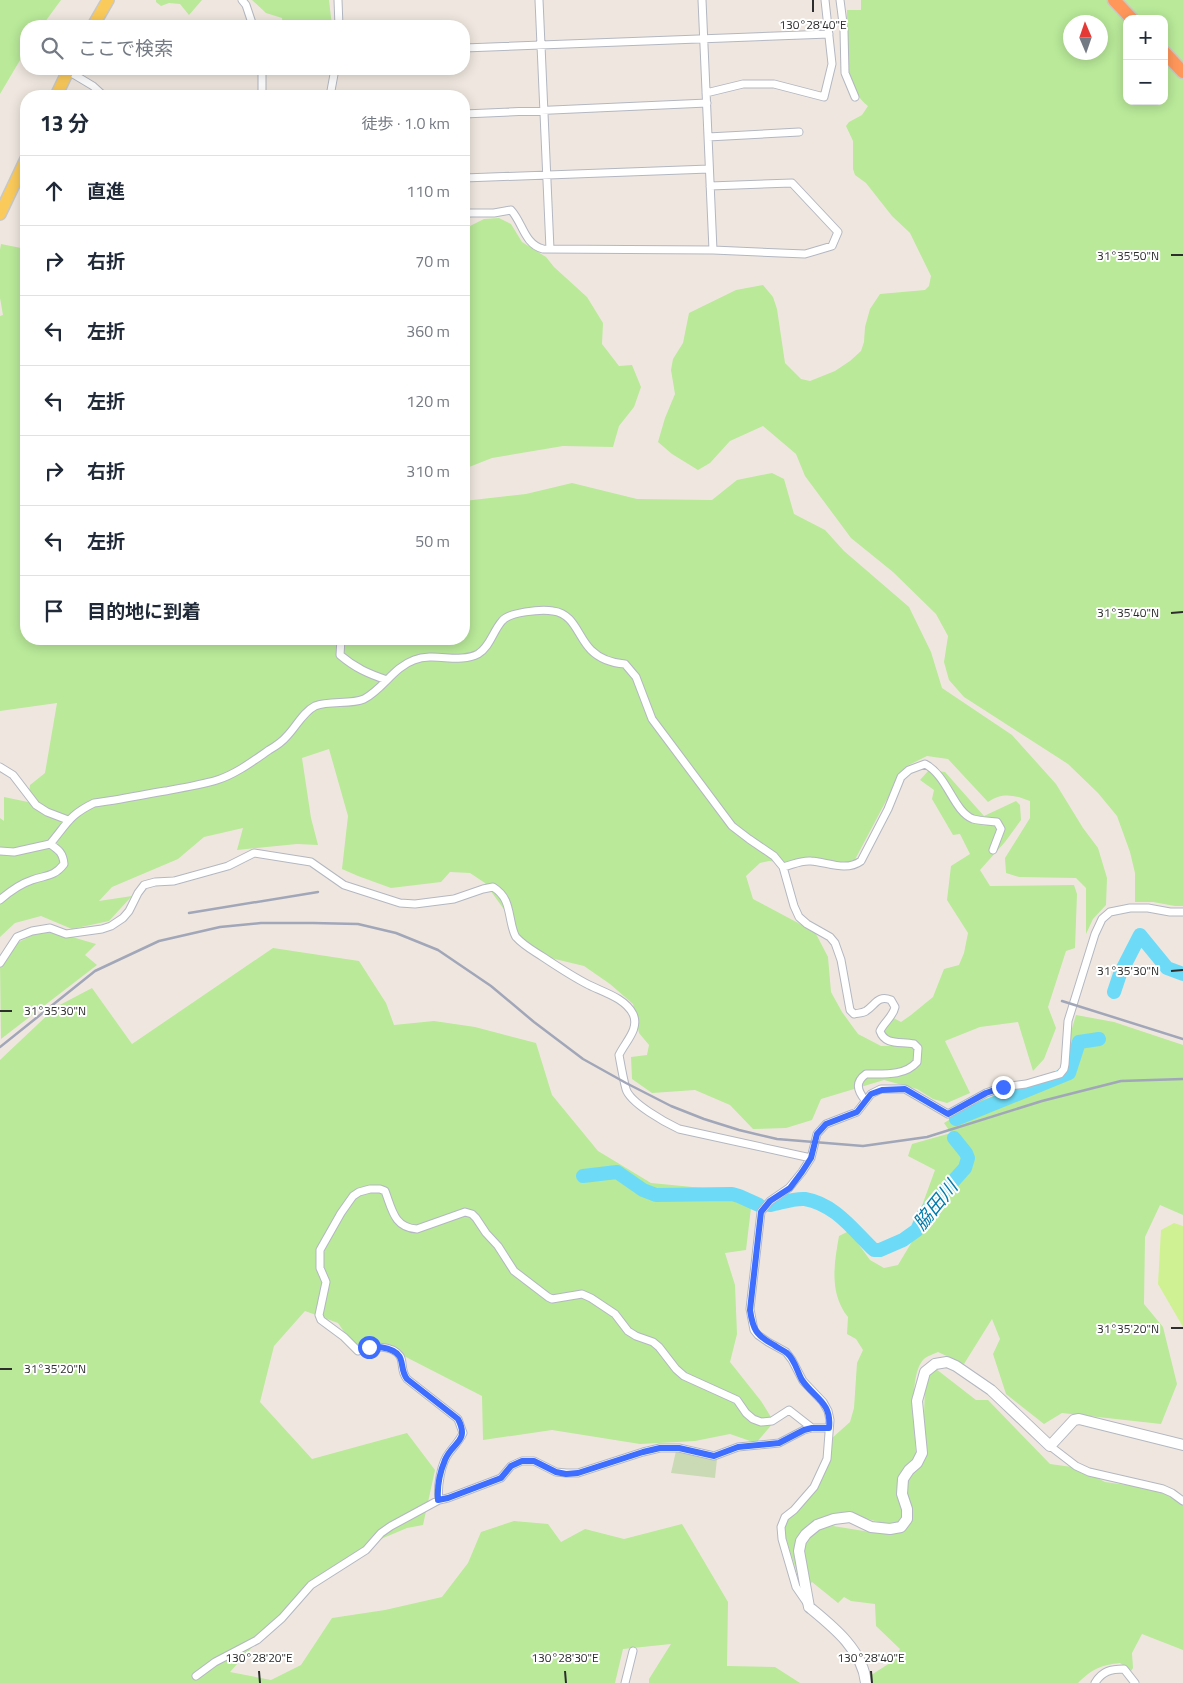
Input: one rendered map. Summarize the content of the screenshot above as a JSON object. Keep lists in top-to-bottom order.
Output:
{
  "water": ["脇田川"],
  "north": "top",
  "page": {
    "map_buttons": ["+", "−"],
    "search": "ここで検索",
    "heading": ["13 分", "徒歩 · 1.0 km"],
    "list": [
      ["直進", "110 m"],
      ["右折", "70 m"],
      ["左折", "360 m"],
      ["左折", "120 m"],
      ["右折", "310 m"],
      ["左折", "50 m"],
      "目的地に到着"
    ]
  },
  "coordinates": [
    "130°28'40\"E",
    "31°35'50\"N",
    "31°35'40\"N",
    "31°35'30\"N",
    "31°35'20\"N",
    "130°28'20\"E",
    "130°28'30\"E"
  ]
}
